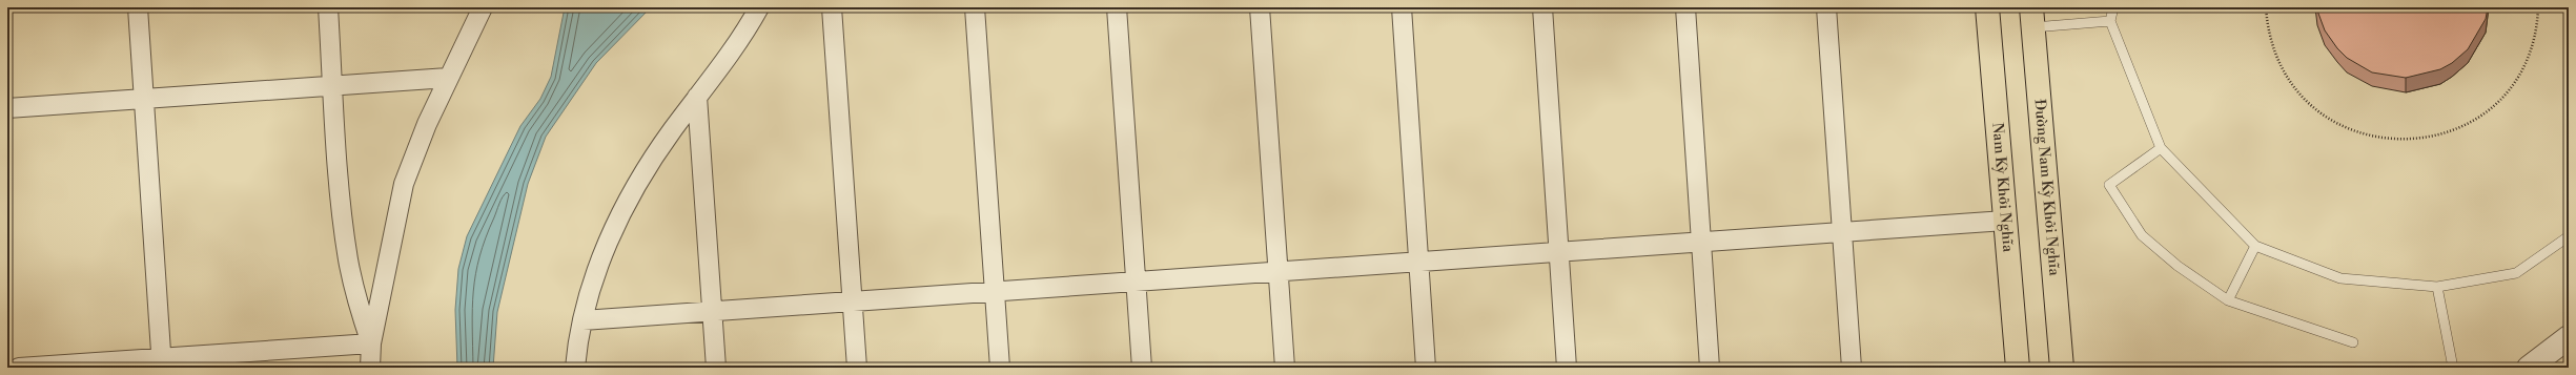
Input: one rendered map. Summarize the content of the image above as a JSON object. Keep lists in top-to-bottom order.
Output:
{
  "streets": {
    "main road": ["Nam Kỳ Khởi Nghĩa", "Đường Nam Kỳ Khởi Nghĩa"]
  }
}
